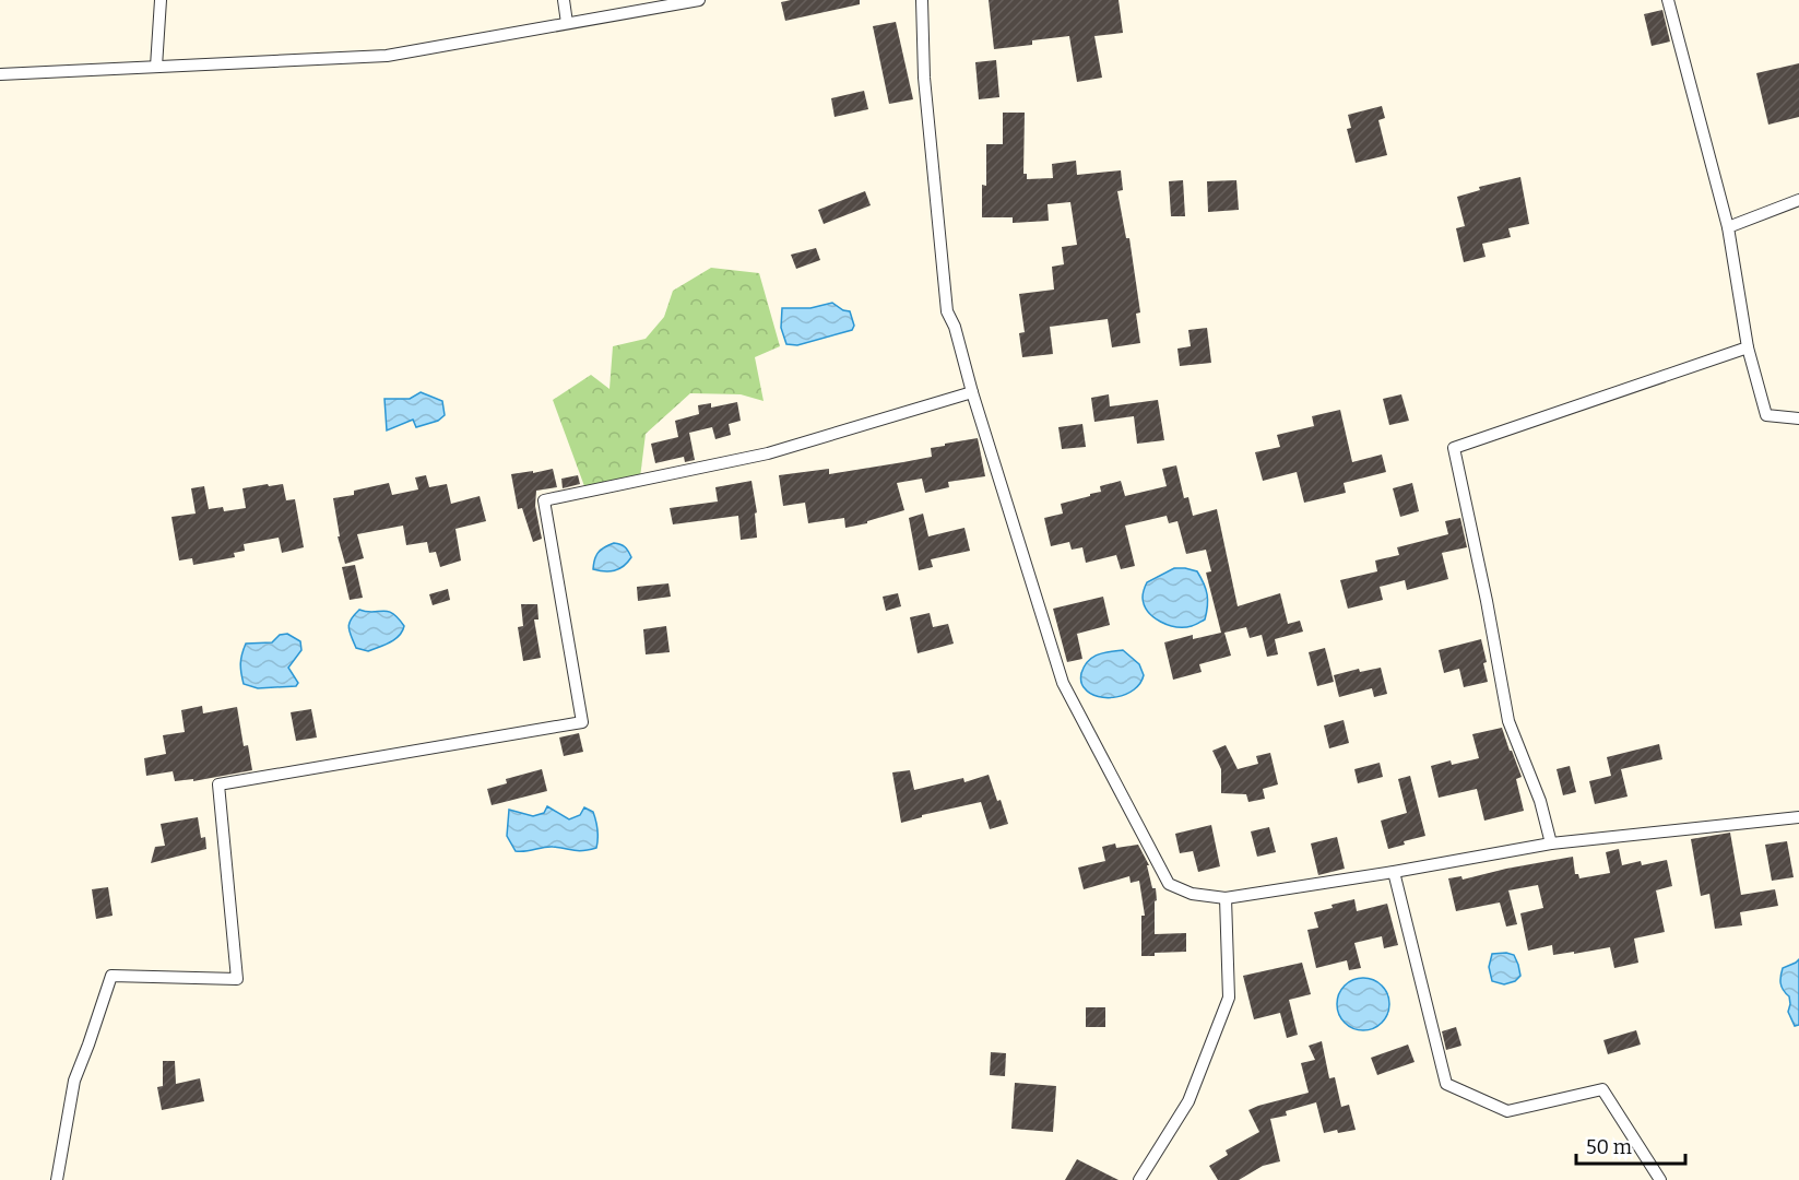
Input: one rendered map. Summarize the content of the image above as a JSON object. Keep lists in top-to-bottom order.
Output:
{
  "scale_bar": "50 m"
}
